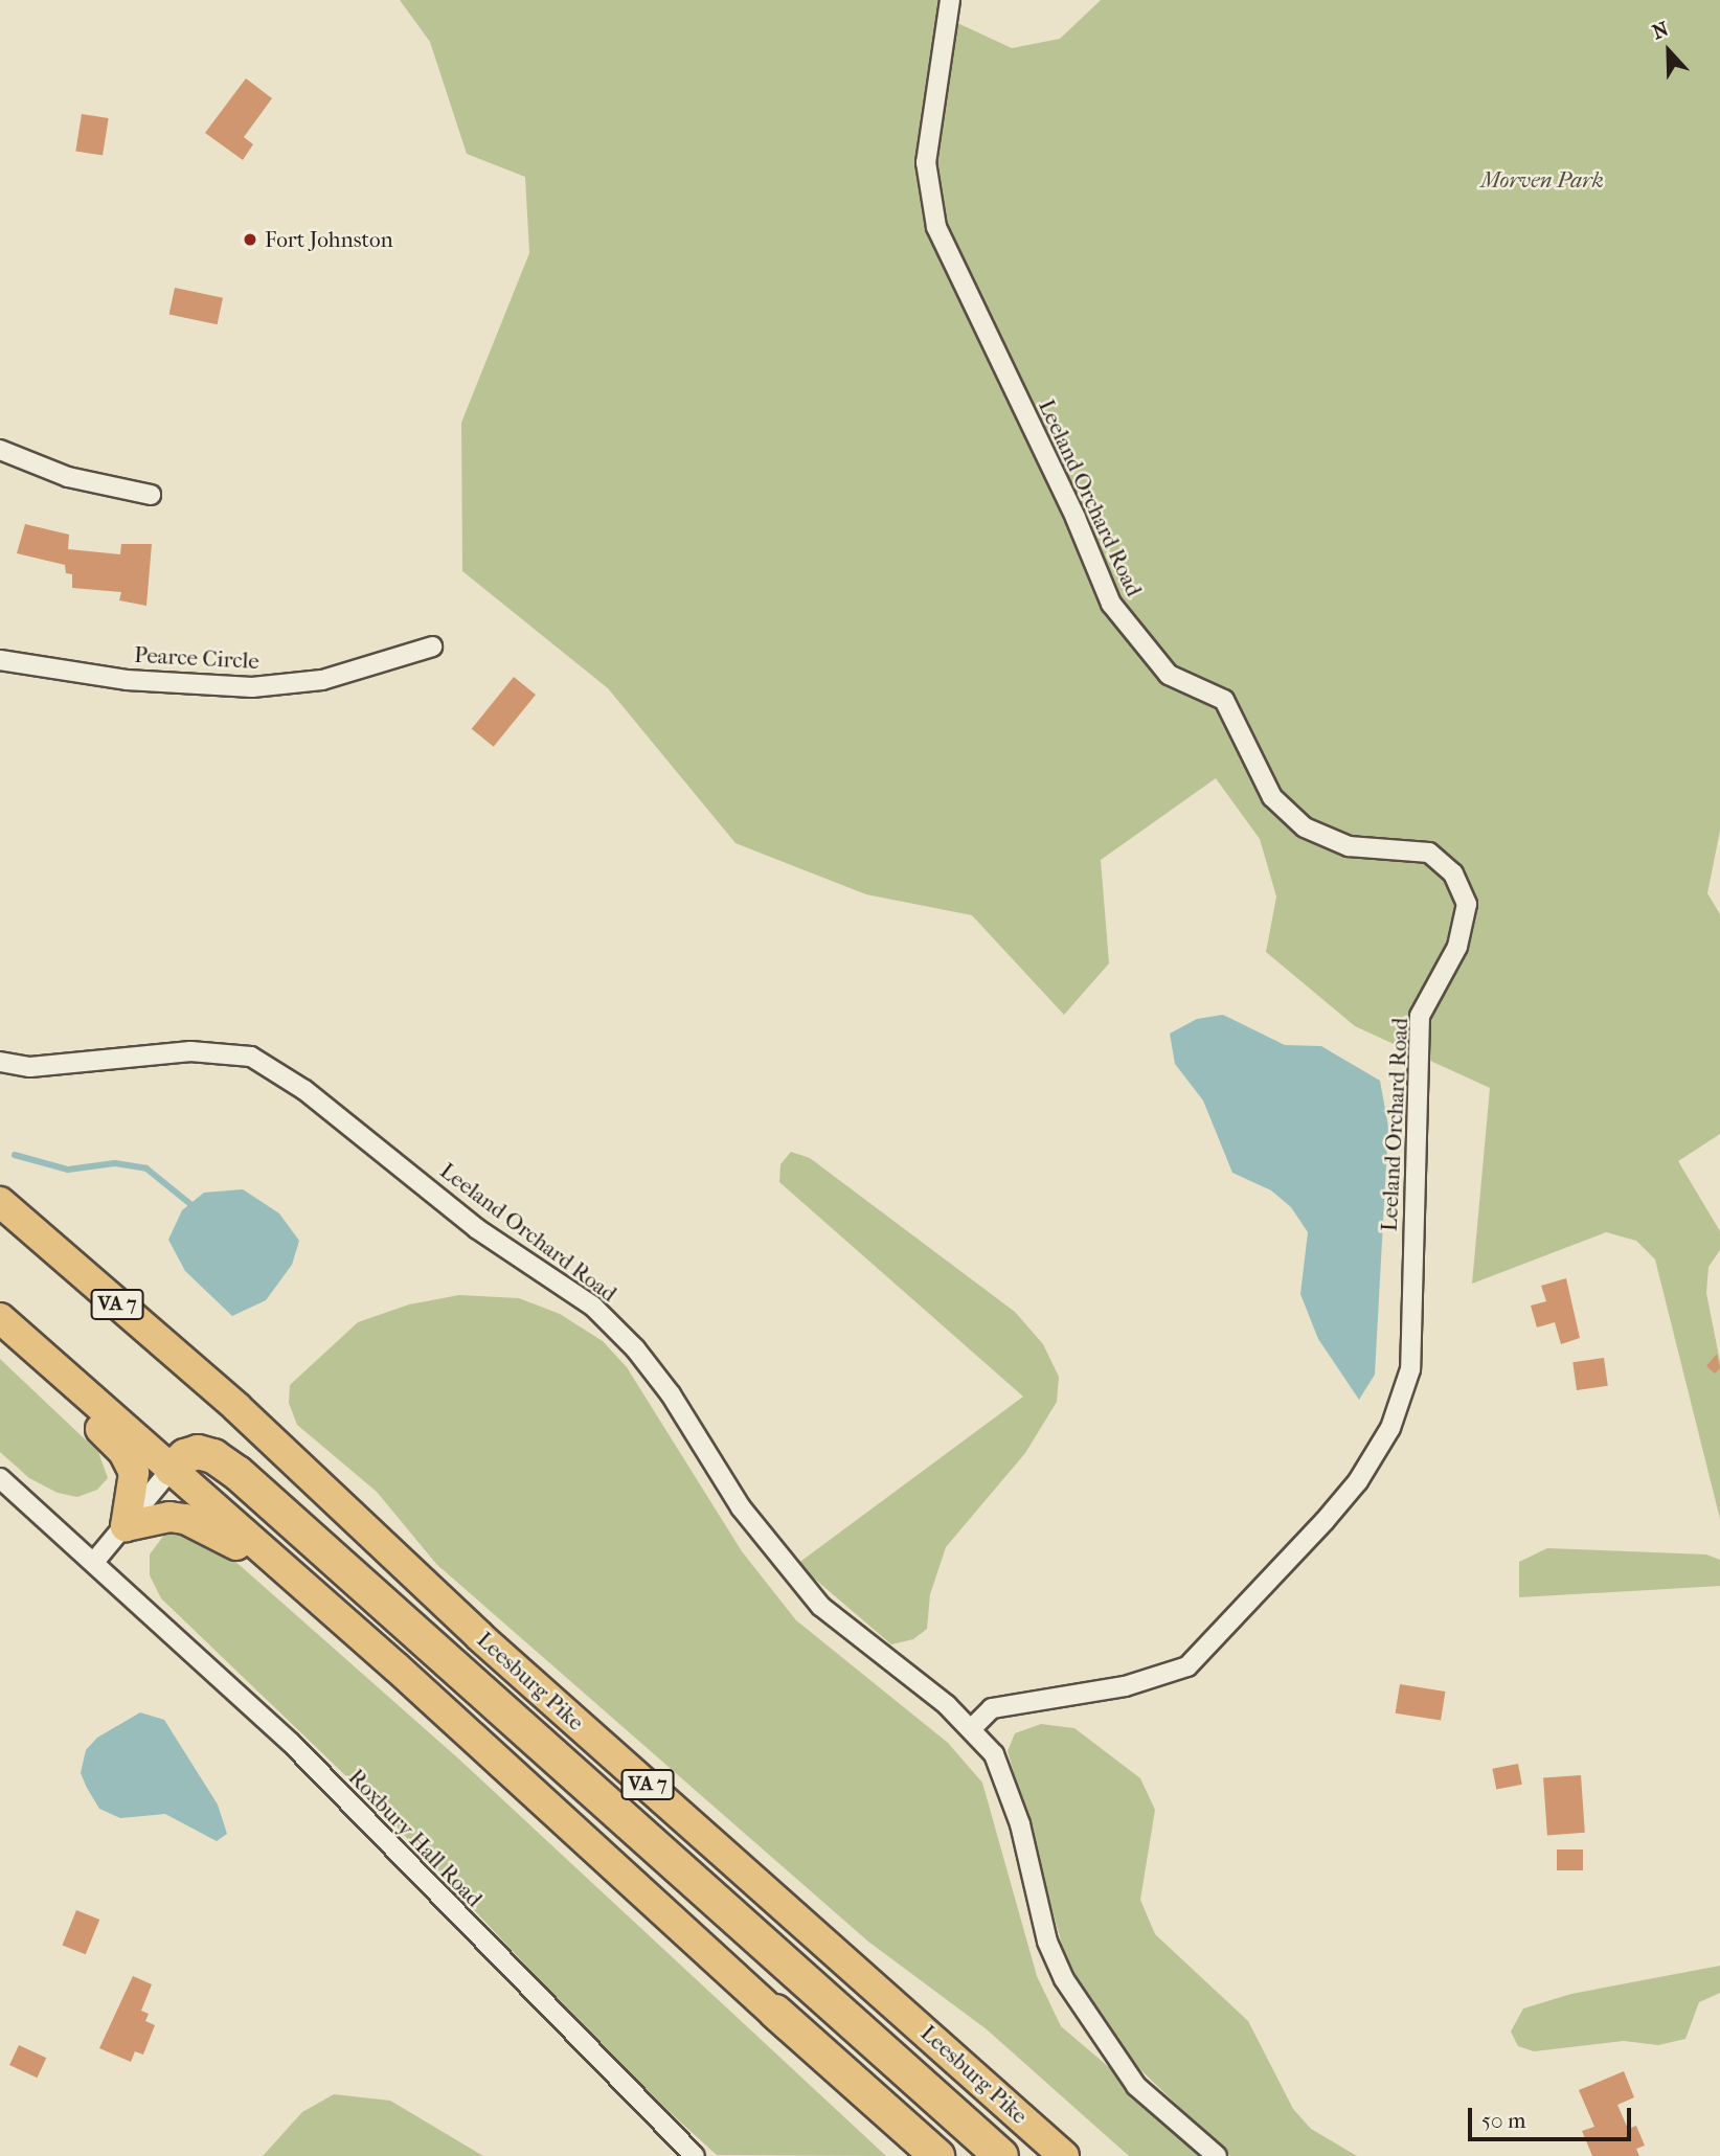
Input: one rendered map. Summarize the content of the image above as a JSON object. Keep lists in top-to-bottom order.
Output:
{
  "streets": {
    "highway": ["VA 7", "Leesburg Pike"],
    "street": ["Leeland Orchard Road", "Pearce Circle", "Roxbury Hall Road"]
  },
  "parks": ["Morven Park"],
  "places": ["Fort Johnston"],
  "scale_bar": "50 m",
  "north": "top"
}
